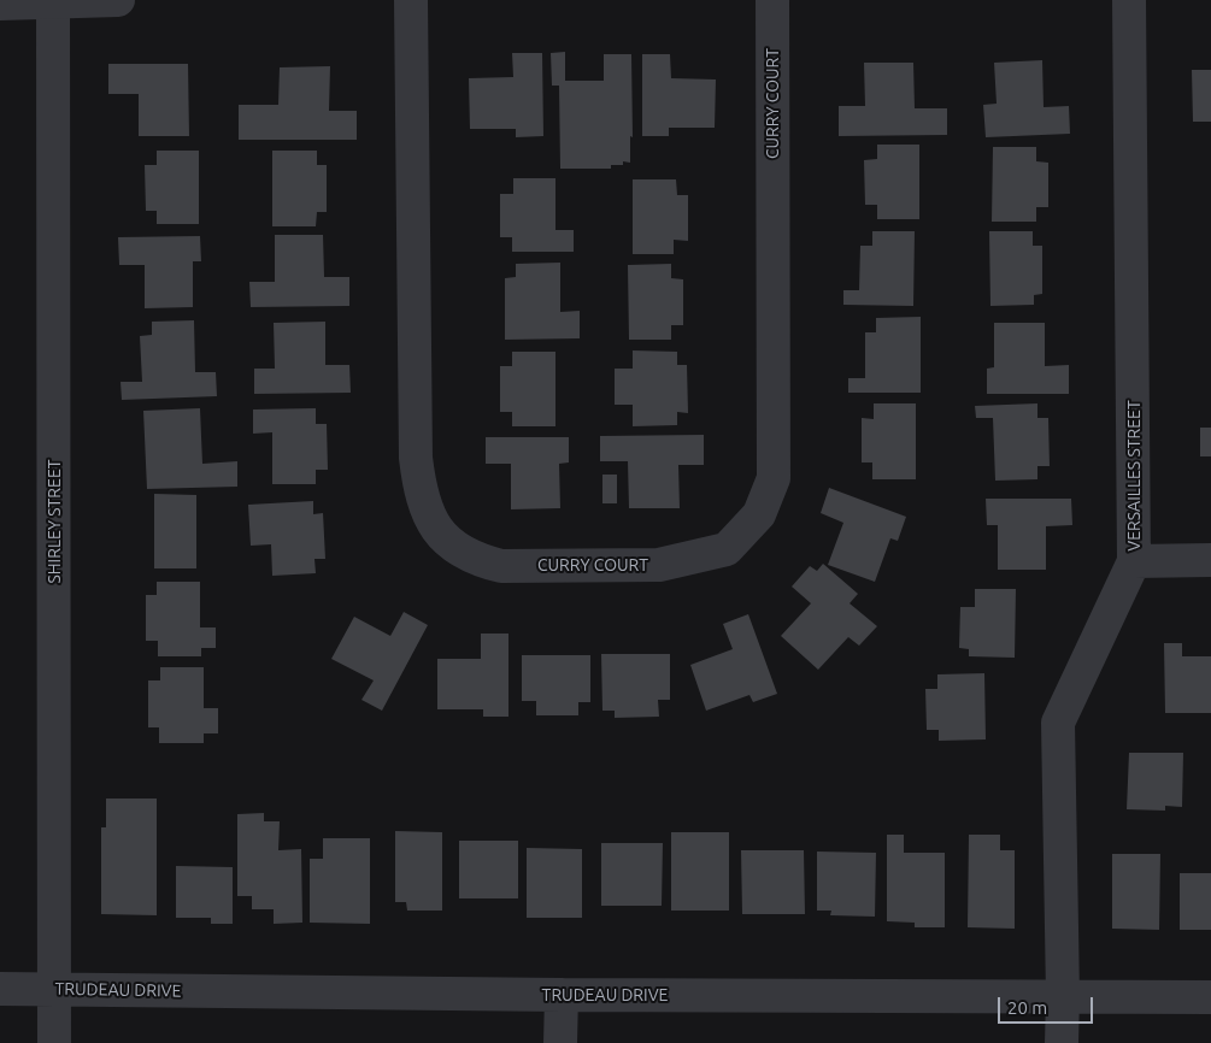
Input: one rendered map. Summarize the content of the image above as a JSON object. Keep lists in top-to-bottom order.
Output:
{
  "streets": {
    "street": [
      "CURRY COURT",
      "VERSAILLES STREET",
      "SHIRLEY STREET",
      "TRUDEAU DRIVE"
    ]
  },
  "crossings": [
    ["VERSAILLES STREET", "TRUDEAU DRIVE"],
    ["SHIRLEY STREET", "TRUDEAU DRIVE"]
  ],
  "scale_bar": "20 m"
}
